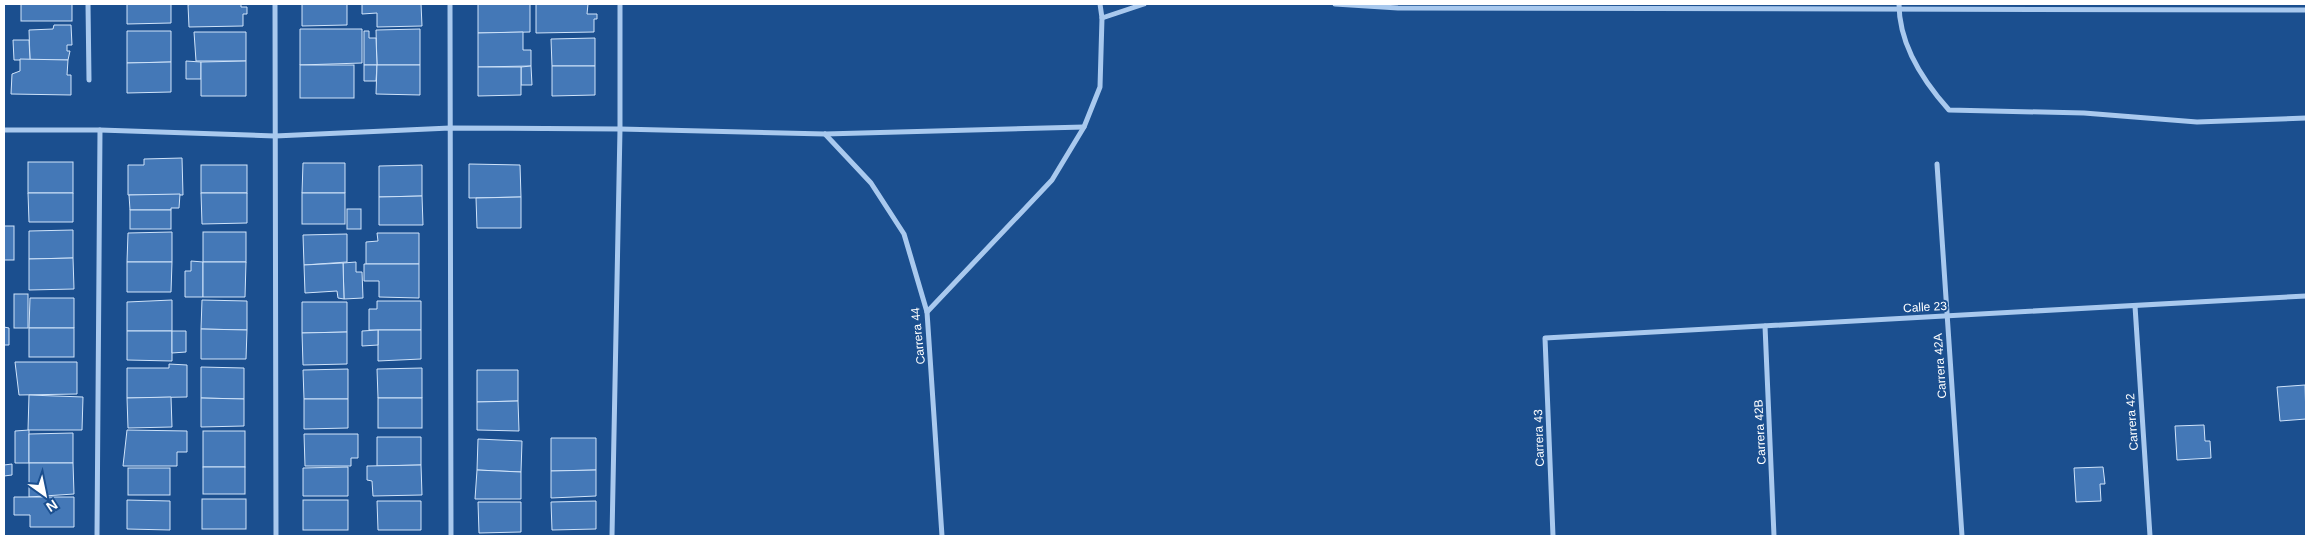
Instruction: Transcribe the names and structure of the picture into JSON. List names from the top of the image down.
{
  "streets": {
    "street": [
      "Calle 23",
      "Carrera 44",
      "Carrera 42A",
      "Carrera 42",
      "Carrera 42B",
      "Carrera 43"
    ]
  },
  "crossings": [
    ["Calle 23", "Carrera 42A"],
    ["Calle 23", "Carrera 42"],
    ["Calle 23", "Carrera 42B"],
    ["Calle 23", "Carrera 43"]
  ],
  "north": "bottom right"
}
